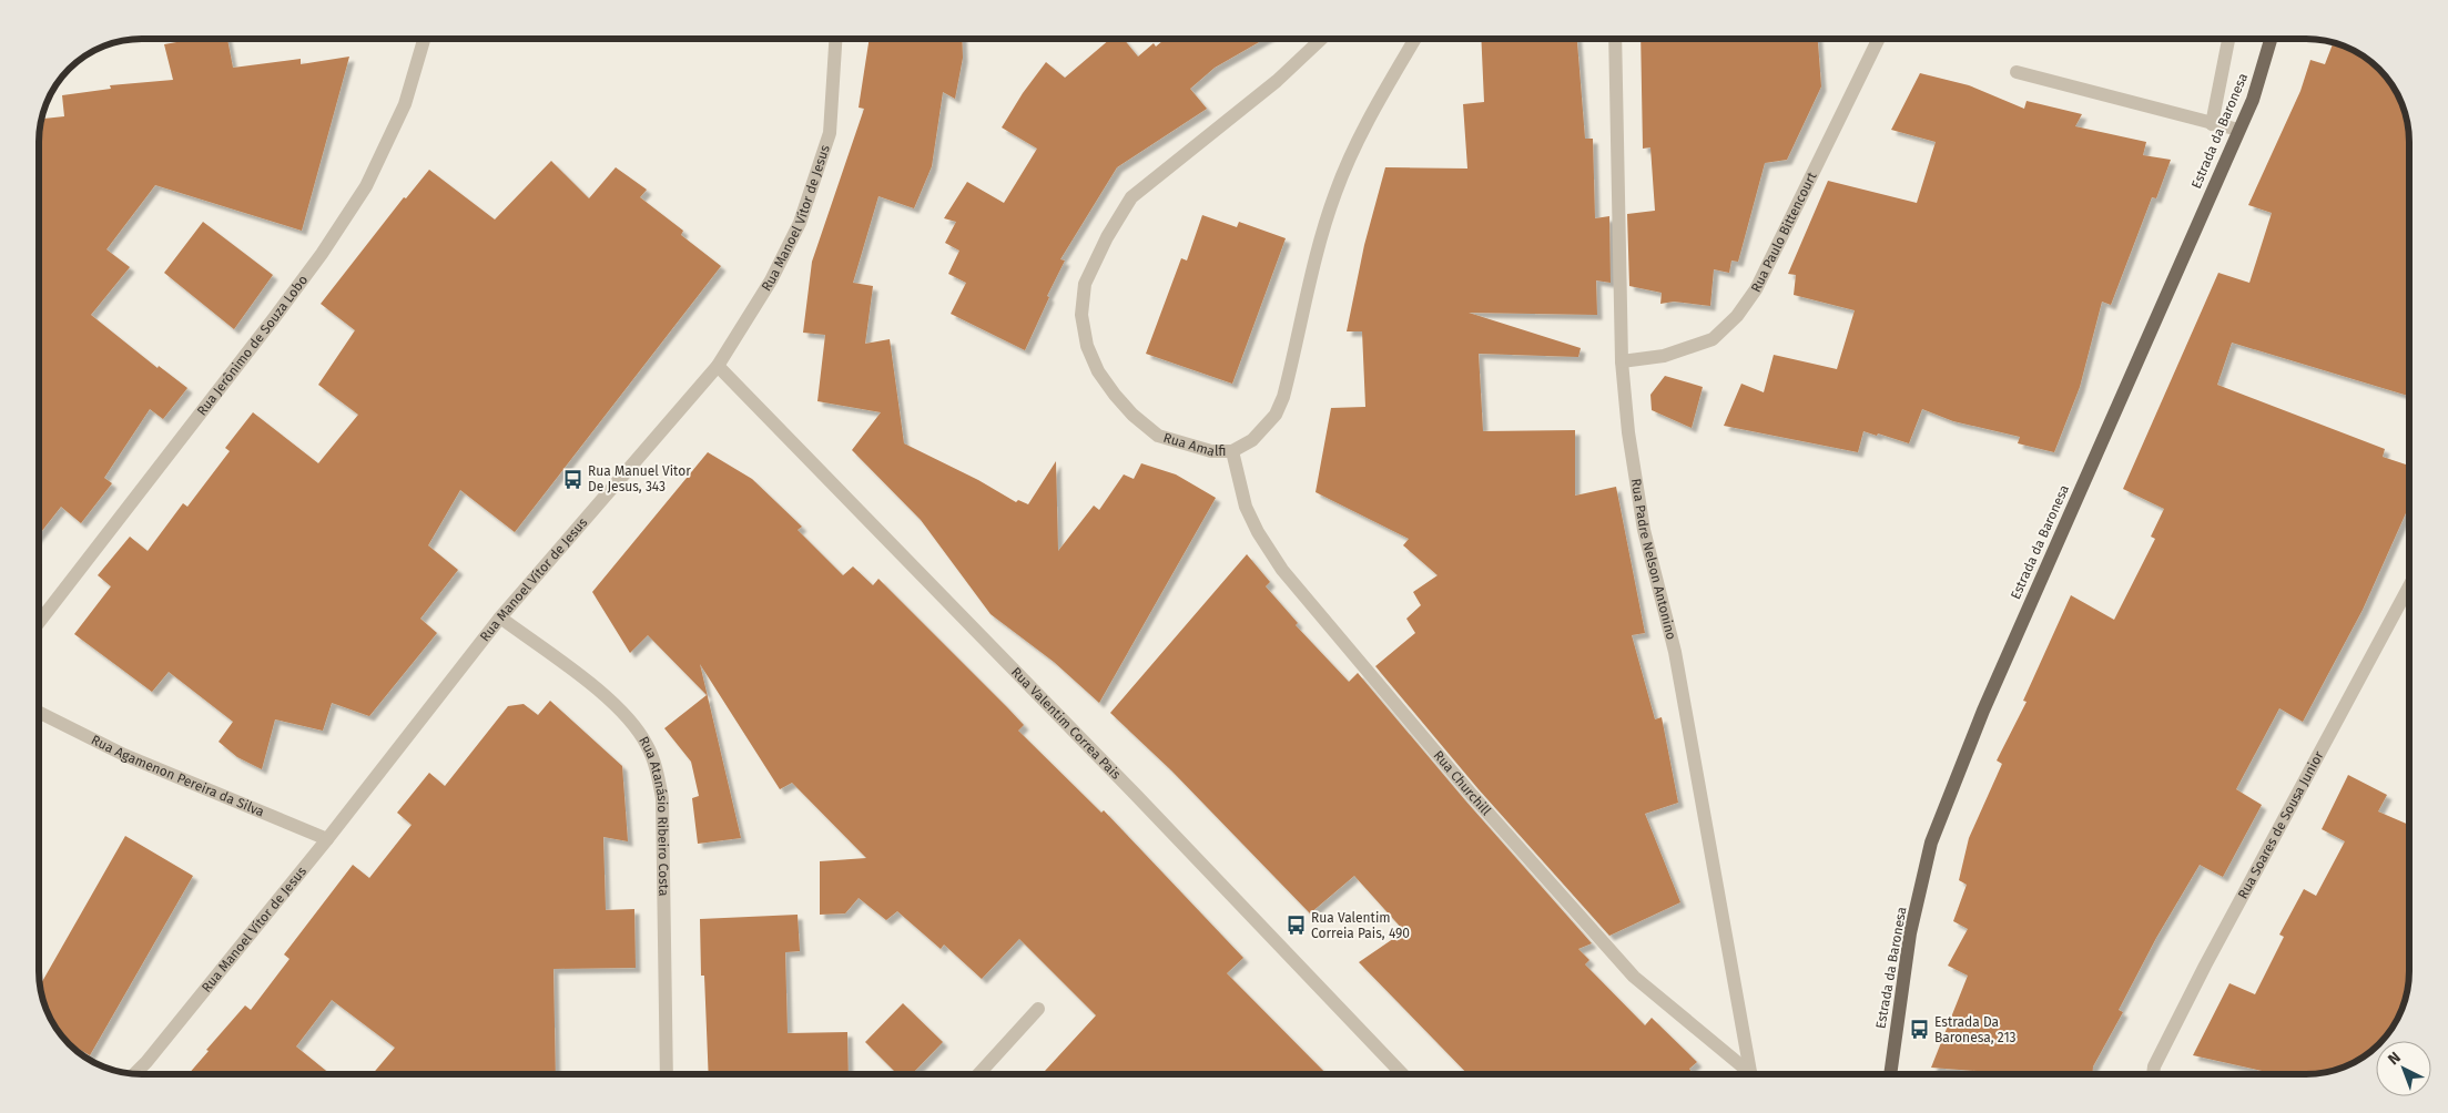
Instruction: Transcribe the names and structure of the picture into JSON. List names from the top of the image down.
{
  "streets": {
    "main road": ["Estrada da Baronesa"],
    "street": [
      "Rua Manoel Vítor de Jesus",
      "Rua Paulo Bittencourt",
      "Rua Jerônimo de Souza Lobo",
      "Rua Amalfi",
      "Rua Padre Nelson Antonino",
      "Rua Valentim Correa Pais",
      "Rua Agamenon Pereira da Silva",
      "Rua Churchill",
      "Rua Atanásio Ribeiro Costa",
      "Rua Soares de Sousa Junior"
    ]
  },
  "crossings": [
    ["Rua Manoel Vítor de Jesus", "Rua Valentim Correa Pais"],
    ["Rua Manoel Vítor de Jesus", "Rua Agamenon Pereira da Silva"],
    ["Rua Manoel Vítor de Jesus", "Rua Atanásio Ribeiro Costa"],
    ["Rua Paulo Bittencourt", "Rua Padre Nelson Antonino"],
    ["Rua Amalfi", "Rua Churchill"]
  ],
  "places": {
    "bus stop": ["Rua Manuel Vitor De Jesus, 343", "Rua Valentim Correia Pais, 490", "Estrada Da Baronesa, 213"]
  },
  "north": "top left"
}
